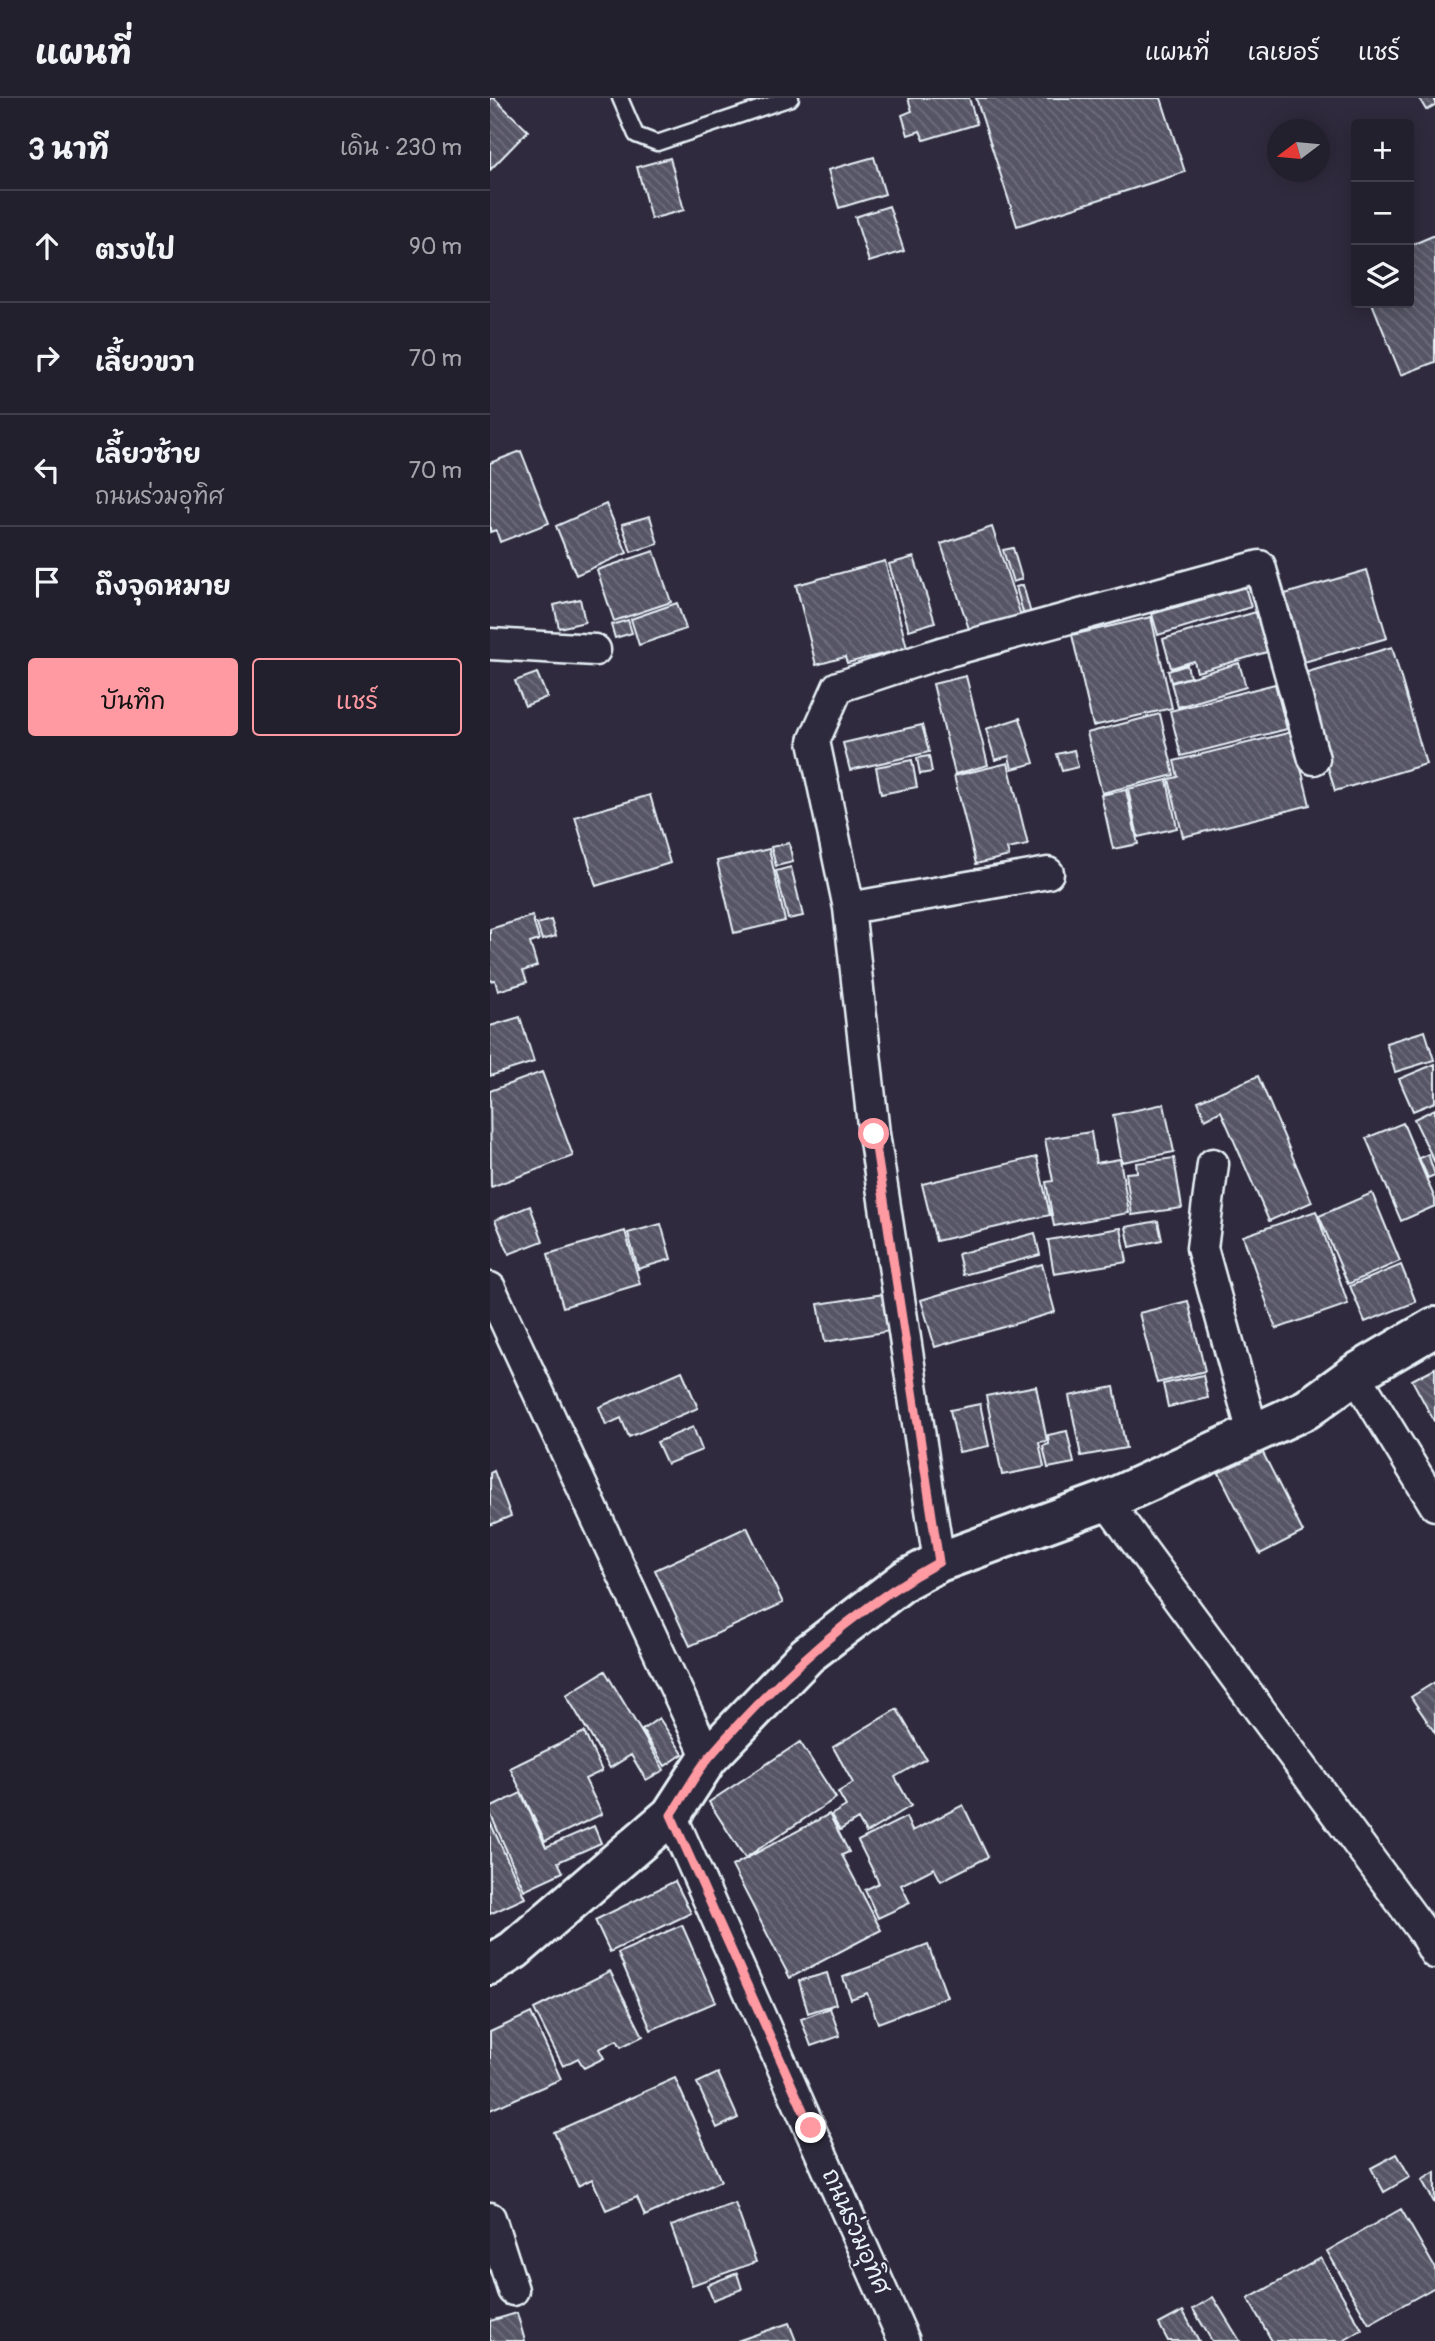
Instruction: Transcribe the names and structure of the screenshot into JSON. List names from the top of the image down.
{
  "streets": {
    "street": ["ถนนร่วมอุทิศ"]
  },
  "north": "left",
  "page": {
    "header": "แผนที่",
    "nav": ["แผนที่", "เลเยอร์", "แชร์"],
    "heading": ["3 นาที", "เดิน · 230 m"],
    "map_buttons": ["+", "−"],
    "list": [
      ["ตรงไป", "90 m"],
      ["เลี้ยวขวา", "70 m"],
      ["เลี้ยวซ้าย", "ถนนร่วมอุทิศ", "70 m"],
      "ถึงจุดหมาย"
    ],
    "buttons": ["บันทึก", "แชร์"]
  }
}
